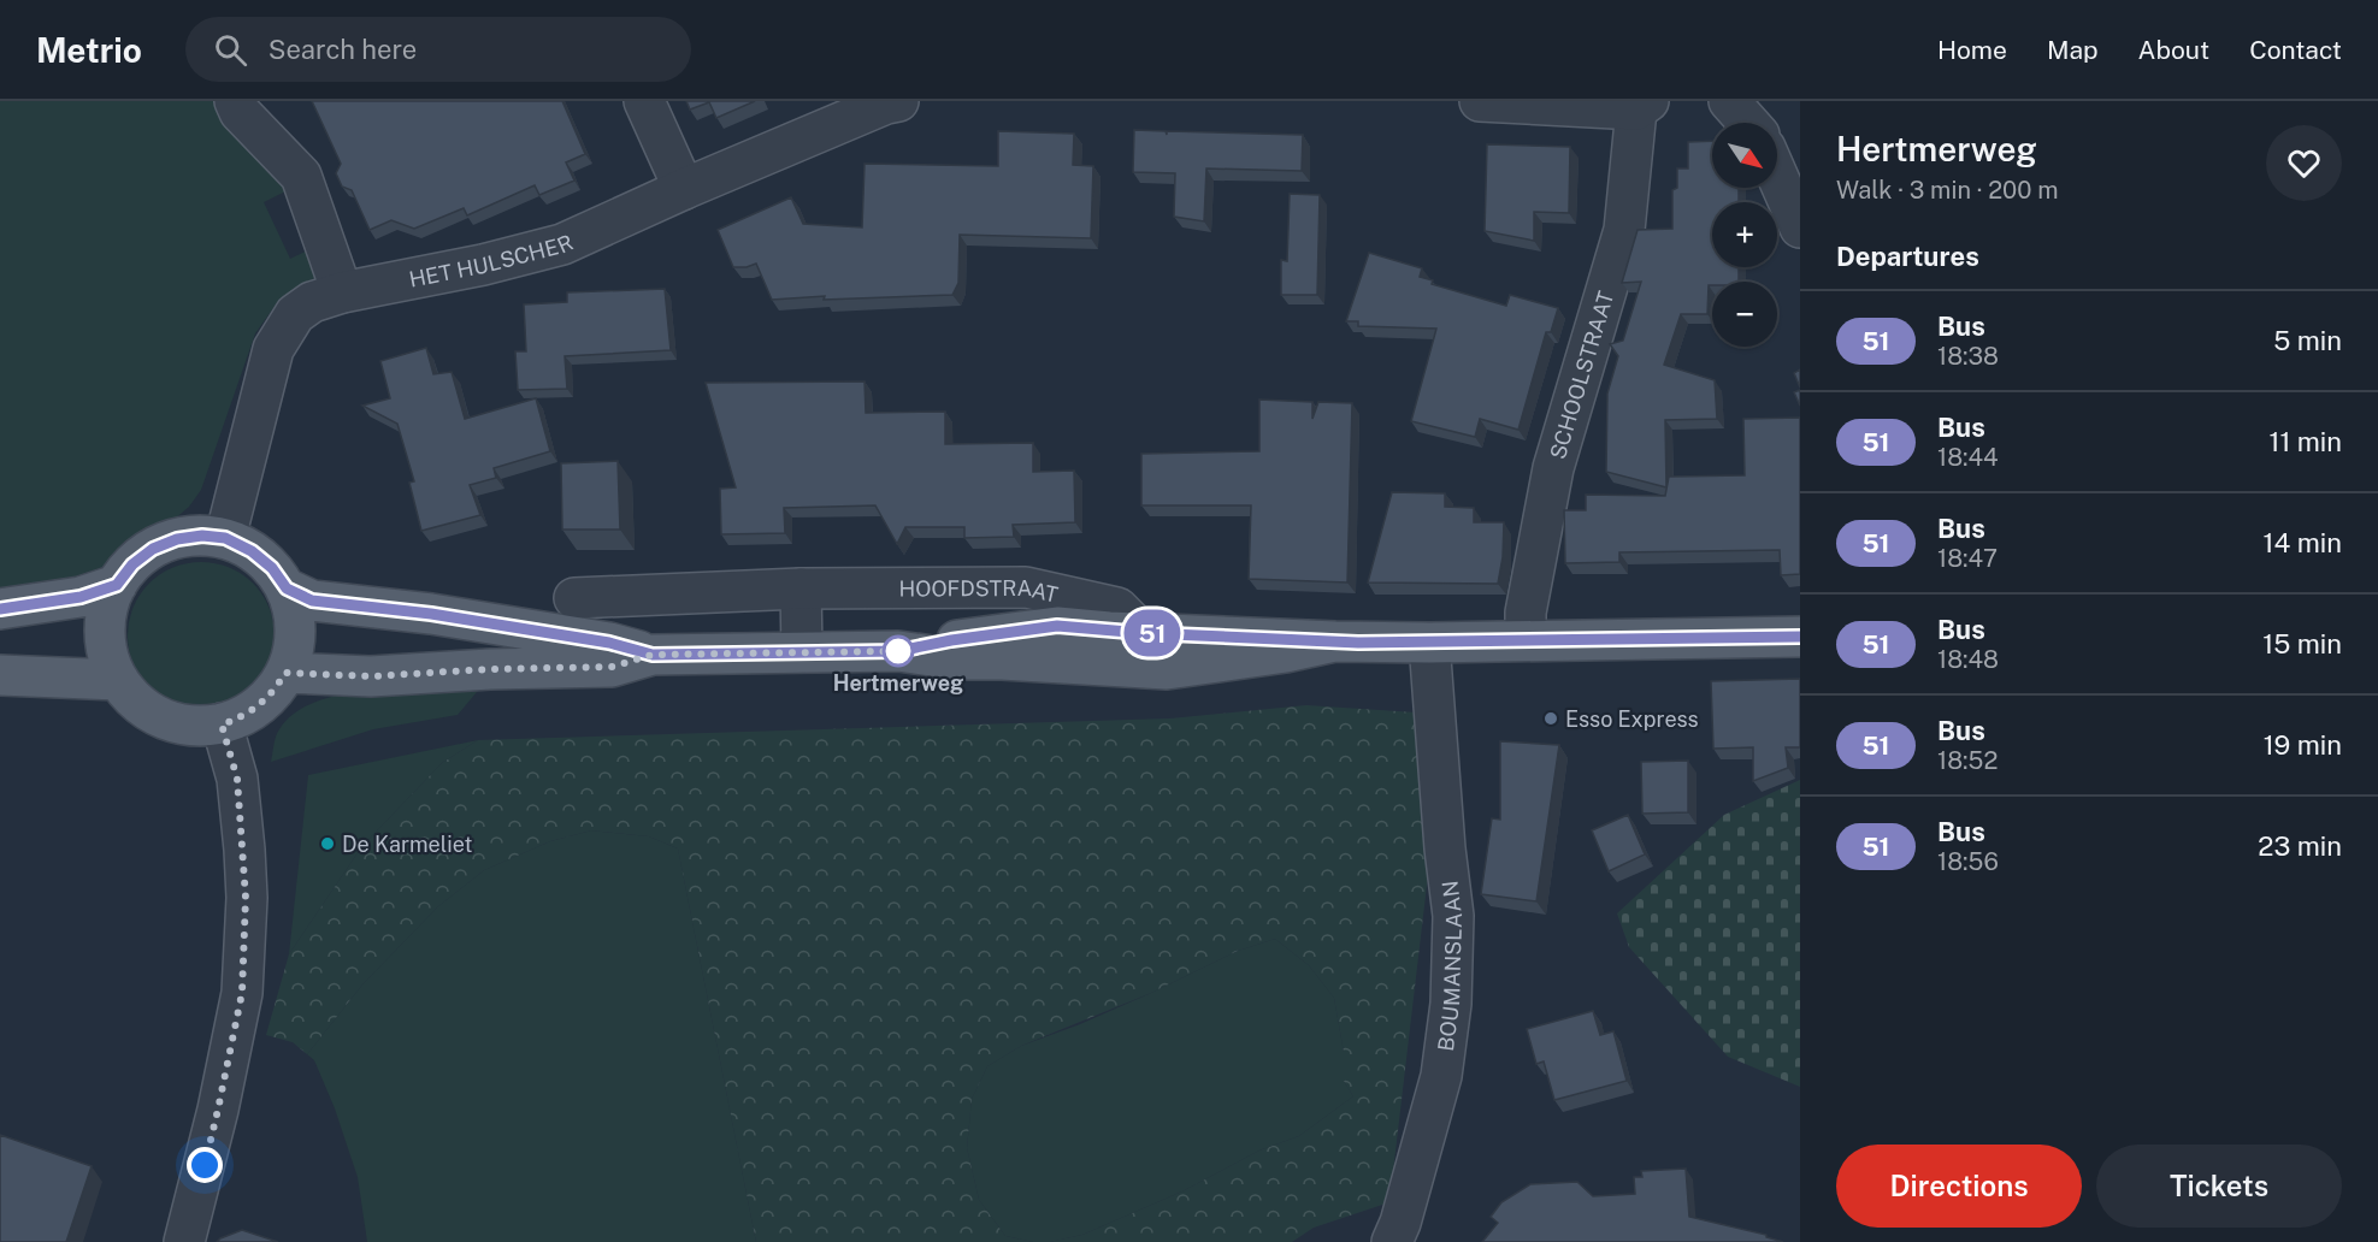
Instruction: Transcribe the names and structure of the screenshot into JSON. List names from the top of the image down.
{
  "streets": {
    "main road": ["HOOFDSTRAAT"],
    "street": ["HET HULSCHER", "SCHOOLSTRAAT", "BOUMANSLAAN"]
  },
  "crossings": [
    ["HET HULSCHER", "HOOFDSTRAAT"],
    ["SCHOOLSTRAAT", "HOOFDSTRAAT"],
    ["HOOFDSTRAAT", "BOUMANSLAAN"]
  ],
  "places": ["Hertmerweg", "Esso Express", "De Karmeliet"],
  "lines": ["bus line 51"],
  "north": "bottom right",
  "page": {
    "header": "Metrio",
    "search": "Search here",
    "nav": [
      "Home",
      "Map",
      "About",
      "Contact"
    ],
    "on_map": "51",
    "heading": [
      ["Hertmerweg", "Walk · 3 min · 200 m"],
      "Departures"
    ],
    "map_buttons": ["+", "−"],
    "list": [
      {
        "mark": "51",
        "name": "Bus",
        "note": "18:38",
        "value": "5 min"
      },
      {
        "mark": "51",
        "name": "Bus",
        "note": "18:44",
        "value": "11 min"
      },
      {
        "mark": "51",
        "name": "Bus",
        "note": "18:47",
        "value": "14 min"
      },
      {
        "mark": "51",
        "name": "Bus",
        "note": "18:48",
        "value": "15 min"
      },
      {
        "mark": "51",
        "name": "Bus",
        "note": "18:52",
        "value": "19 min"
      },
      {
        "mark": "51",
        "name": "Bus",
        "note": "18:56",
        "value": "23 min"
      }
    ],
    "buttons": ["Directions", "Tickets"]
  }
}
